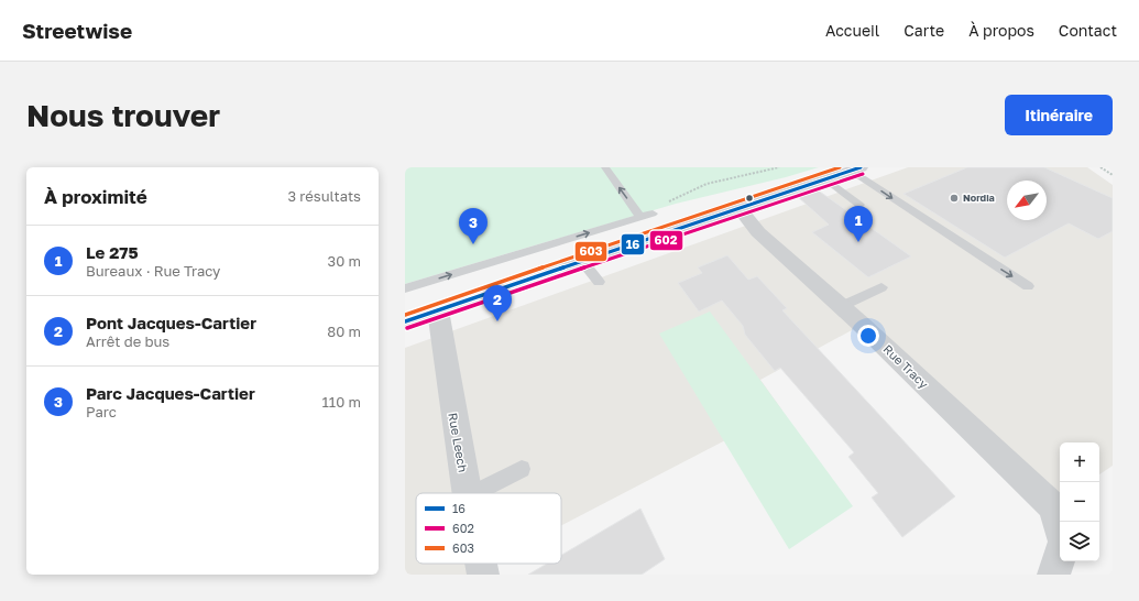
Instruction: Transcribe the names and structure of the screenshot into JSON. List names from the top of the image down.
{
  "streets": {
    "street": ["Rue Tracy", "Rue Leech"]
  },
  "places": ["Nordia"],
  "lines": ["transit line 16", "transit line 603", "transit line 602"],
  "legend": ["16", "602", "603"],
  "north": "bottom left",
  "page": {
    "header": "Streetwise",
    "nav": [
      "Accueil",
      "Carte",
      "À propos",
      "Contact"
    ],
    "buttons": "Itinéraire",
    "title": "Nous trouver",
    "heading": ["À proximité", "3 résultats"],
    "pins": ["1", "3", "2"],
    "list": [
      {
        "mark": "1",
        "name": "Le 275",
        "note": "Bureaux · Rue Tracy",
        "value": "30 m"
      },
      {
        "mark": "2",
        "name": "Pont Jacques-Cartier",
        "note": "Arrêt de bus",
        "value": "80 m"
      },
      {
        "mark": "3",
        "name": "Parc Jacques-Cartier",
        "note": "Parc",
        "value": "110 m"
      }
    ],
    "map_buttons": ["+", "−"]
  }
}
